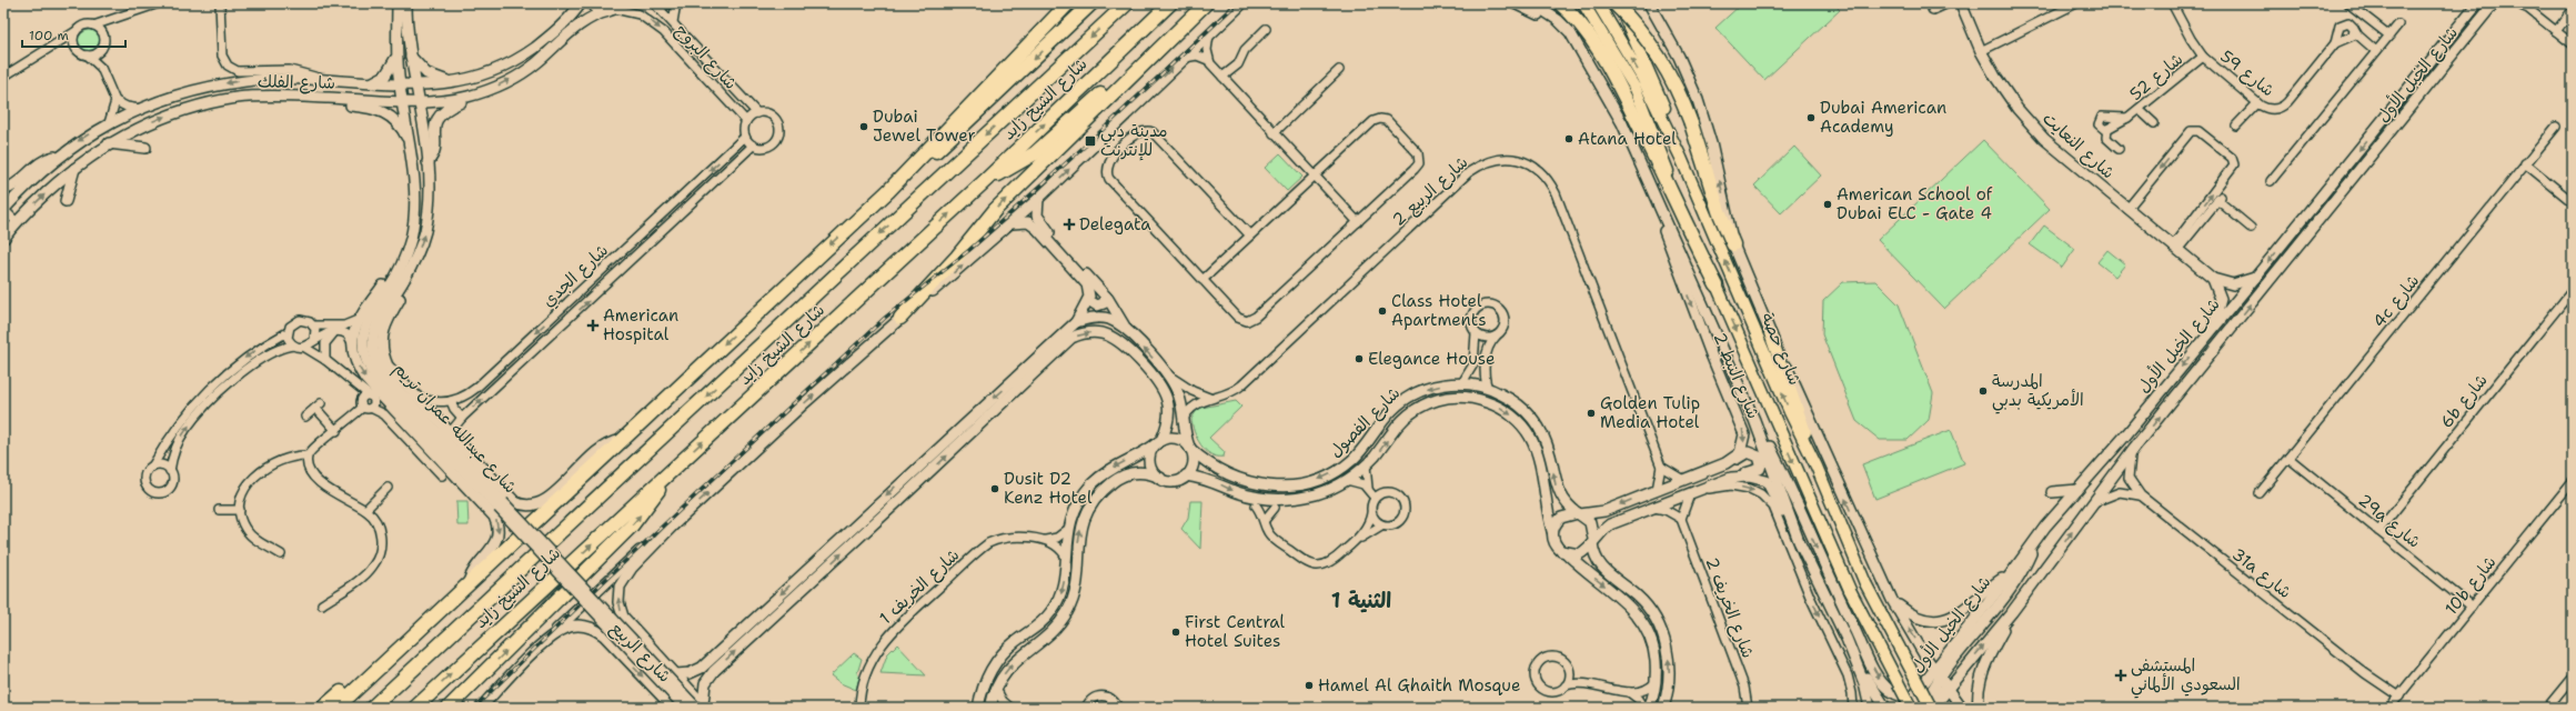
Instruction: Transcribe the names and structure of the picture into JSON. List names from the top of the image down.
{
  "streets": {
    "highway": ["شارع الشيخ زايد"],
    "main road": [
      "شارع الخيل الأول",
      "شارع الفلك",
      "شارع النعايت",
      "شارع حصة",
      "شارع النبط 2",
      "شارع الفصول",
      "شارع عبدالله عمران تريم",
      "شارع الربيع"
    ],
    "street": [
      "شارع البروج",
      "شارع 59",
      "شارع 52",
      "شارع الربيع 2",
      "شارع الجدي",
      "4c شارع",
      "6b شارع",
      "29a شارع",
      "31a شارع",
      "10b شارع",
      "شارع الخريف 1",
      "شارع الخريف 2"
    ]
  },
  "crossings": [
    ["شارع البروج", "شارع الفلك"],
    ["شارع البروج", "شارع الجدي"],
    ["شارع 59", "شارع 52"],
    ["شارع الخيل الأول", "شارع النعايت"],
    ["شارع الخيل الأول", "شارع حصة"],
    ["شارع الخيل الأول", "31a شارع"],
    ["شارع الفلك", "شارع عبدالله عمران تريم"],
    ["4c شارع", "29a شارع"],
    ["شارع النبط 2", "شارع الفصول"],
    ["6b شارع", "29a شارع"],
    ["29a شارع", "10b شارع"],
    ["31a شارع", "10b شارع"]
  ],
  "one_way": ["شارع الربيع"],
  "districts": ["الثنية 1"],
  "places": {
    "other": [
      "Dubai American Academy",
      "Dubai Jewel Tower",
      "Atana Hotel",
      "American School of Dubai ELC - Gate 4",
      "Class Hotel Apartments",
      "Elegance House",
      "المدرسة الأمريكية بدبي",
      "Golden Tulip Media Hotel",
      "Dusit D2 Kenz Hotel",
      "First Central Hotel Suites",
      "Hamel Al Ghaith Mosque"
    ],
    "transit": ["مدينة دبي للإنترنت"],
    "health": ["Delegata", "American Hospital", "المستشفى السعودي الألماني"]
  },
  "scale_bar": "100 m"
}
